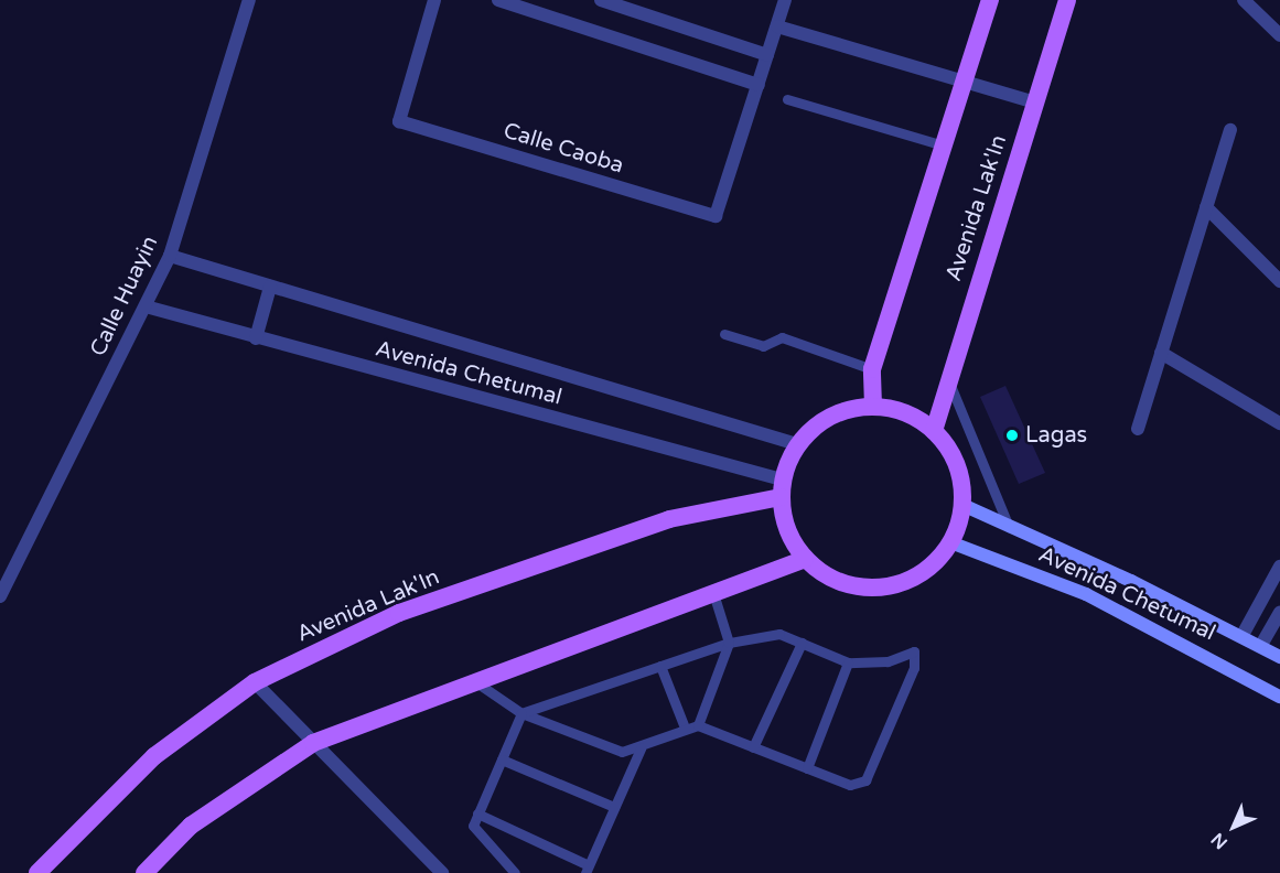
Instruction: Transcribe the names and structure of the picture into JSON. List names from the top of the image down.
{
  "streets": {
    "main road": ["Avenida Lak'In", "Avenida Chetumal"],
    "street": ["Calle Caoba", "Calle Huayin"]
  },
  "crossings": [
    ["Avenida Lak'In", "Avenida Chetumal"],
    ["Calle Huayin", "Avenida Chetumal"]
  ],
  "places": ["Lagas"],
  "north": "bottom left"
}
